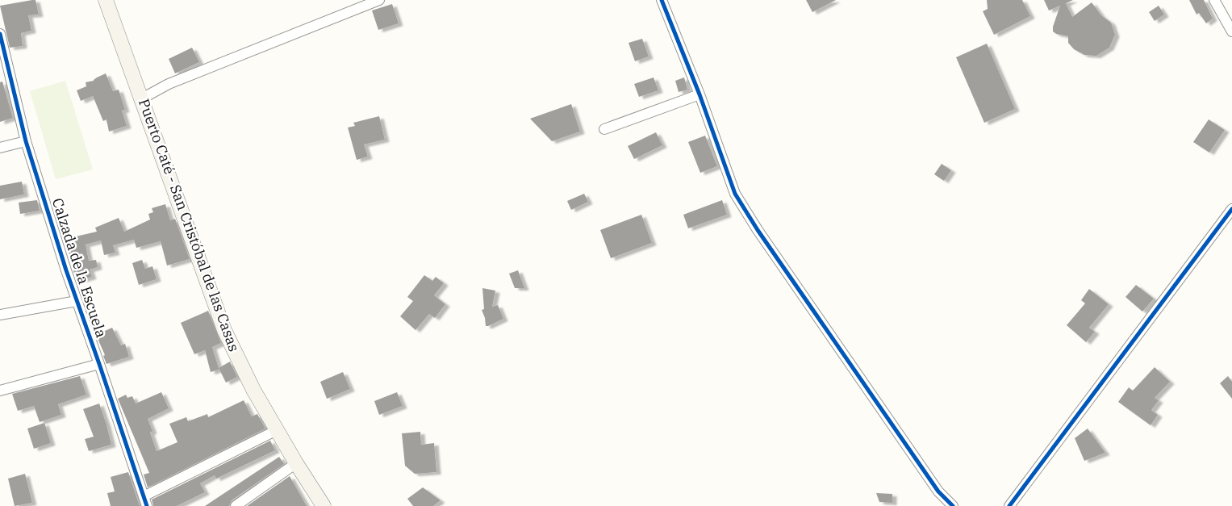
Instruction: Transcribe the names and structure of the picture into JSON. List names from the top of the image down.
{
  "streets": {
    "main road": ["Puerto Caté - San Cristóbal de las Casas"],
    "street": ["Calzada de la Escuela"]
  }
}
